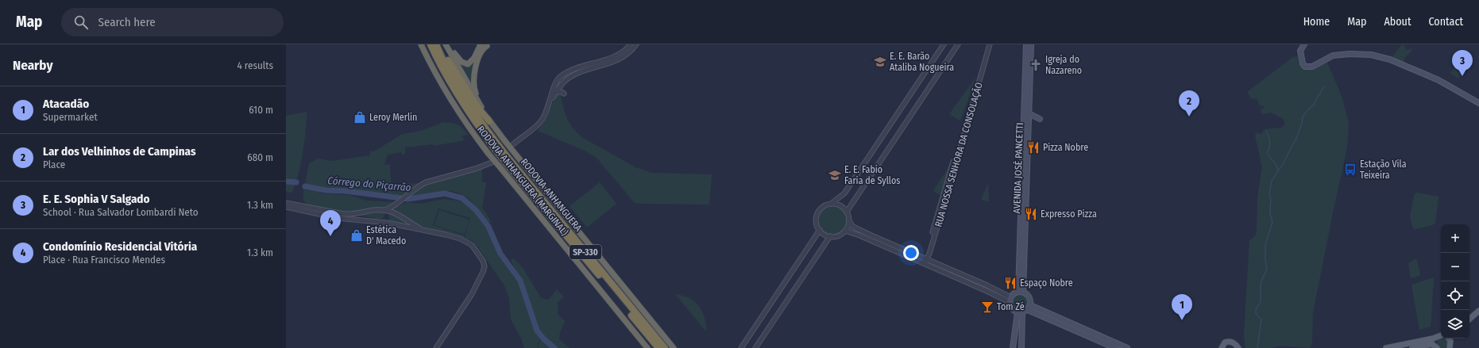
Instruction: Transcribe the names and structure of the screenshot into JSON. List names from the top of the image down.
{
  "streets": {
    "highway": ["RODOVIA ANHANGUERA (MARGINAL)", "RODOVIA ANHANGUERA", "SP-330"],
    "main road": ["AVENIDA JOSÉ PANCETTI"],
    "street": ["RUA NOSSA SENHORA DA CONSOLAÇÃO"]
  },
  "water": ["Córrego do Piçarrão"],
  "places": {
    "school or university": ["E. E. Barão Ataliba Nogueira", "E. E. Fabio Faria de Syllos"],
    "church": ["Igreja do Nazareno"],
    "shop": ["Leroy Merlin", "Estética D' Macedo"],
    "restaurant": ["Pizza Nobre", "Expresso Pizza", "Espaço Nobre"],
    "bus stop": ["Estação Vila Teixeira"],
    "bar": ["Tom Zé"]
  },
  "page": {
    "header": "Map",
    "search": "Search here",
    "nav": [
      "Home",
      "Map",
      "About",
      "Contact"
    ],
    "heading": ["Nearby", "4 results"],
    "pins": [
      "3",
      "2",
      "4",
      "1"
    ],
    "list": [
      {
        "mark": "1",
        "name": "Atacadão",
        "note": "Supermarket",
        "value": "610 m"
      },
      {
        "mark": "2",
        "name": "Lar dos Velhinhos de Campinas",
        "note": "Place",
        "value": "680 m"
      },
      {
        "mark": "3",
        "name": "E. E. Sophia V Salgado",
        "note": "School · Rua Salvador Lombardi Neto",
        "value": "1.3 km"
      },
      {
        "mark": "4",
        "name": "Condomínio Residencial Vitória",
        "note": "Place · Rua Francisco Mendes",
        "value": "1.3 km"
      }
    ],
    "map_buttons": ["+", "−"]
  }
}
